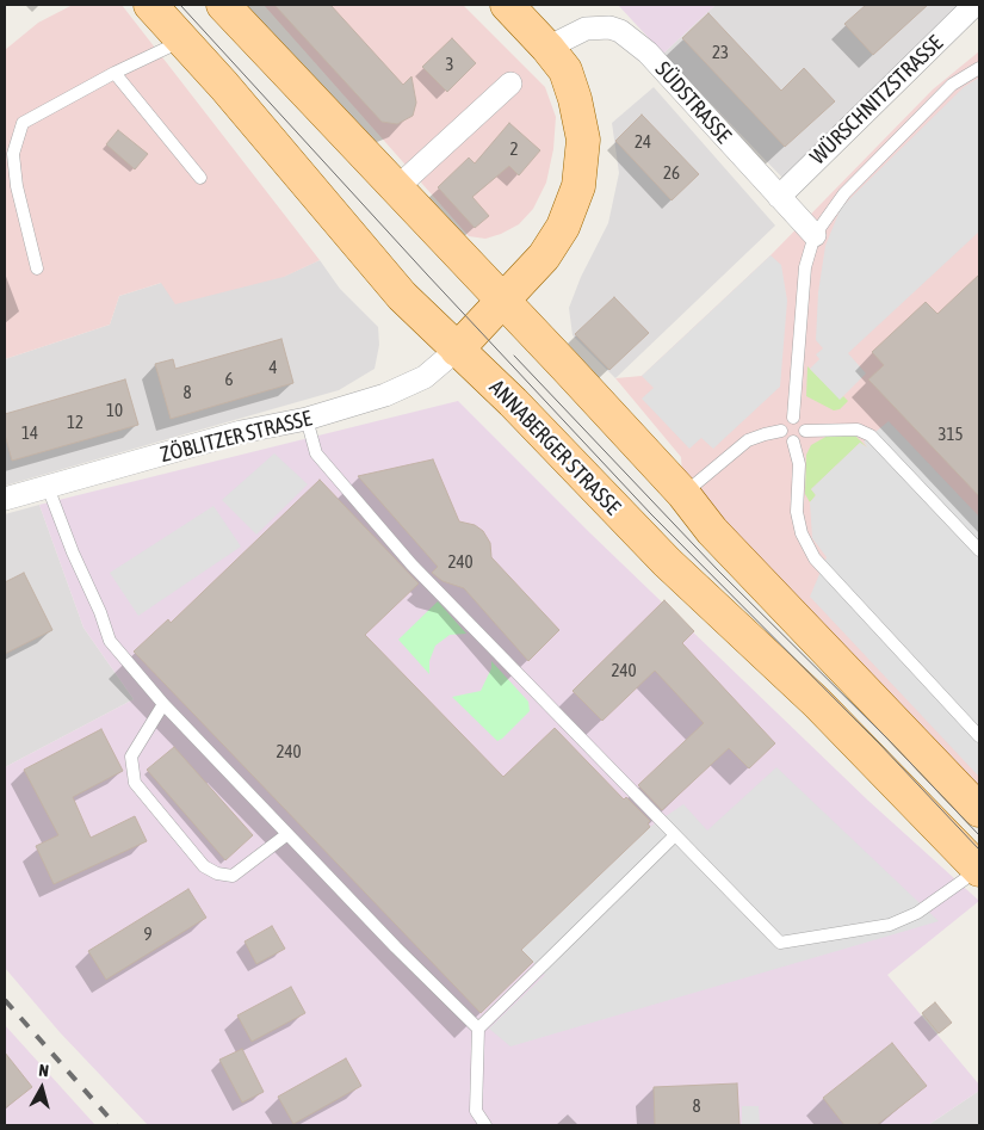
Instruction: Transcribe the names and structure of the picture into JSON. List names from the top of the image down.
{
  "streets": {
    "main road": ["ANNABERGER STRASSE"],
    "street": ["WÜRSCHNITZSTRASSE", "SÜDSTRASSE", "ZÖBLITZER STRASSE"]
  },
  "crossings": [
    ["WÜRSCHNITZSTRASSE", "SÜDSTRASSE"],
    ["ZÖBLITZER STRASSE", "ANNABERGER STRASSE"]
  ],
  "house_numbers": [
    "23",
    "3",
    "24",
    "2",
    "26",
    "4",
    "6",
    "8",
    "10",
    "12",
    "14",
    "315",
    "240",
    "240",
    "240",
    "9",
    "8"
  ],
  "north": "top"
}
